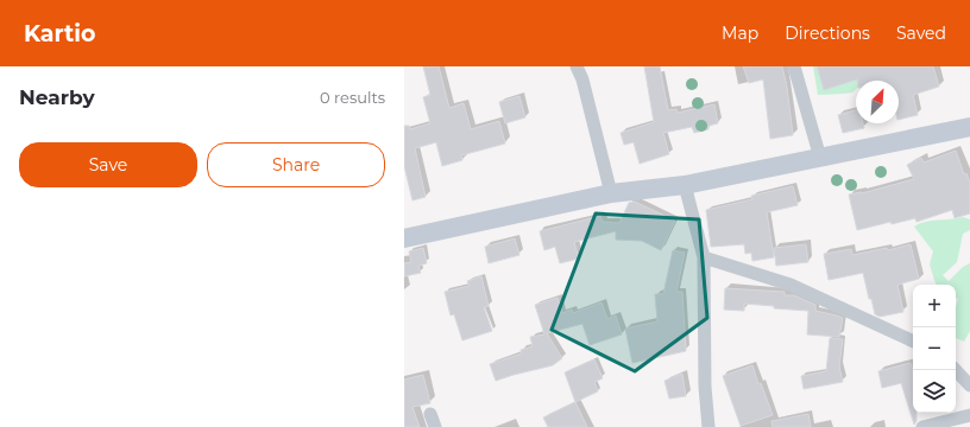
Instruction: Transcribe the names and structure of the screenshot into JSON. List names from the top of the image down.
{
  "north": "top right",
  "page": {
    "header": "Kartio",
    "nav": ["Map", "Directions", "Saved"],
    "heading": ["Nearby", "0 results"],
    "buttons": ["Save", "Share"],
    "map_buttons": ["+", "−"]
  }
}
